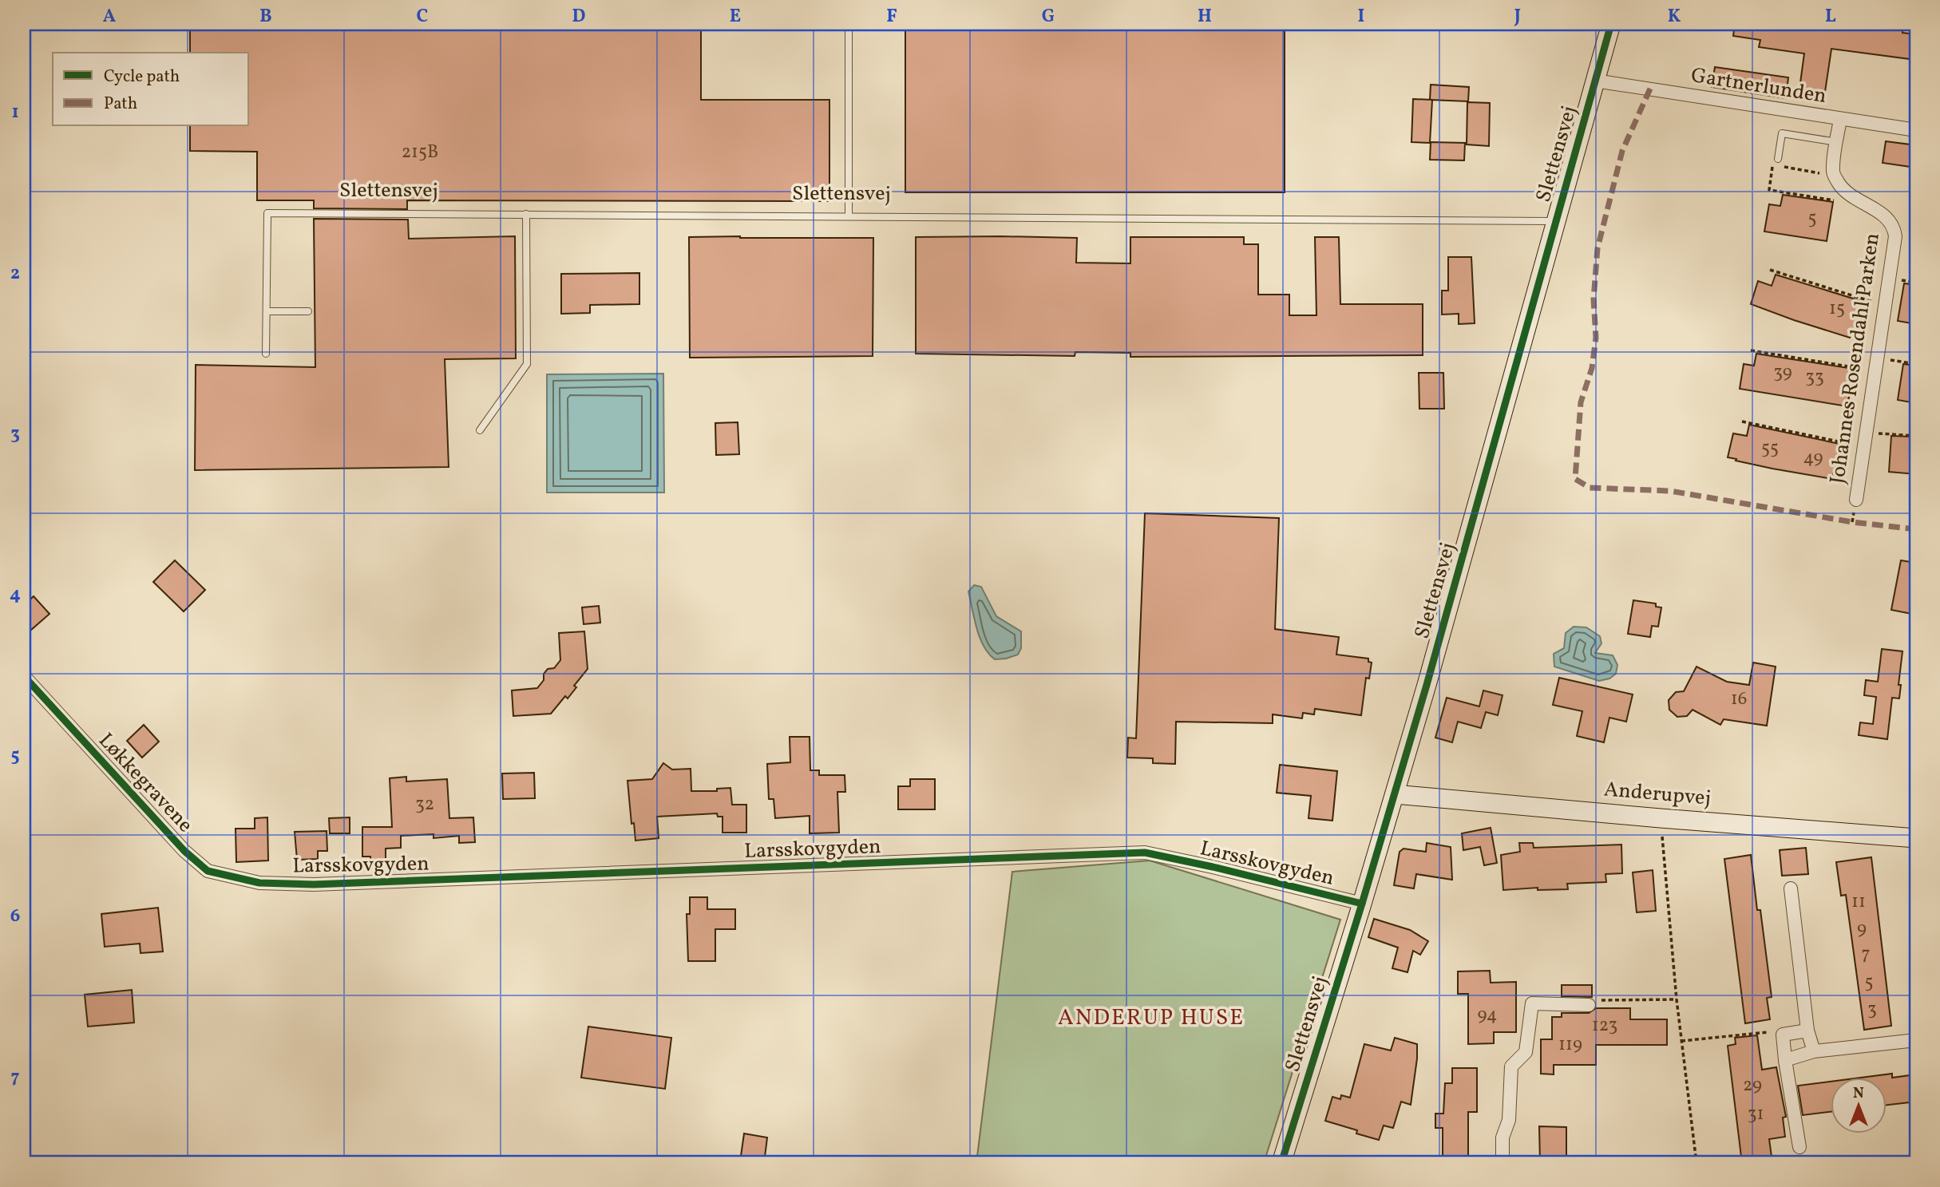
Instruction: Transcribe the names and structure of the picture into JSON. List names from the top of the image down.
{
  "streets": {
    "street": [
      "Gartnerlunden",
      "Slettensvej",
      "Johannes Rosendahl Parken",
      "Løkkegravene",
      "Anderupvej",
      "Larsskovgyden"
    ]
  },
  "crossings": [
    ["Gartnerlunden", "Slettensvej"],
    ["Slettensvej", "Anderupvej"],
    ["Slettensvej", "Larsskovgyden"],
    ["Løkkegravene", "Larsskovgyden"]
  ],
  "districts": ["ANDERUP HUSE"],
  "house_numbers": [
    "215B",
    "5",
    "15",
    "39",
    "33",
    "55",
    "49",
    "16",
    "32",
    "11",
    "9",
    "7",
    "5",
    "3",
    "94",
    "123",
    "119",
    "29",
    "31"
  ],
  "legend": ["Cycle path", "Path"],
  "north": "top",
  "grid": {
    "columns": [
      "A",
      "B",
      "C",
      "D",
      "E",
      "F",
      "G",
      "H",
      "I",
      "J",
      "K",
      "L"
    ],
    "rows": [
      "1",
      "2",
      "3",
      "4",
      "5",
      "6",
      "7"
    ]
  }
}
